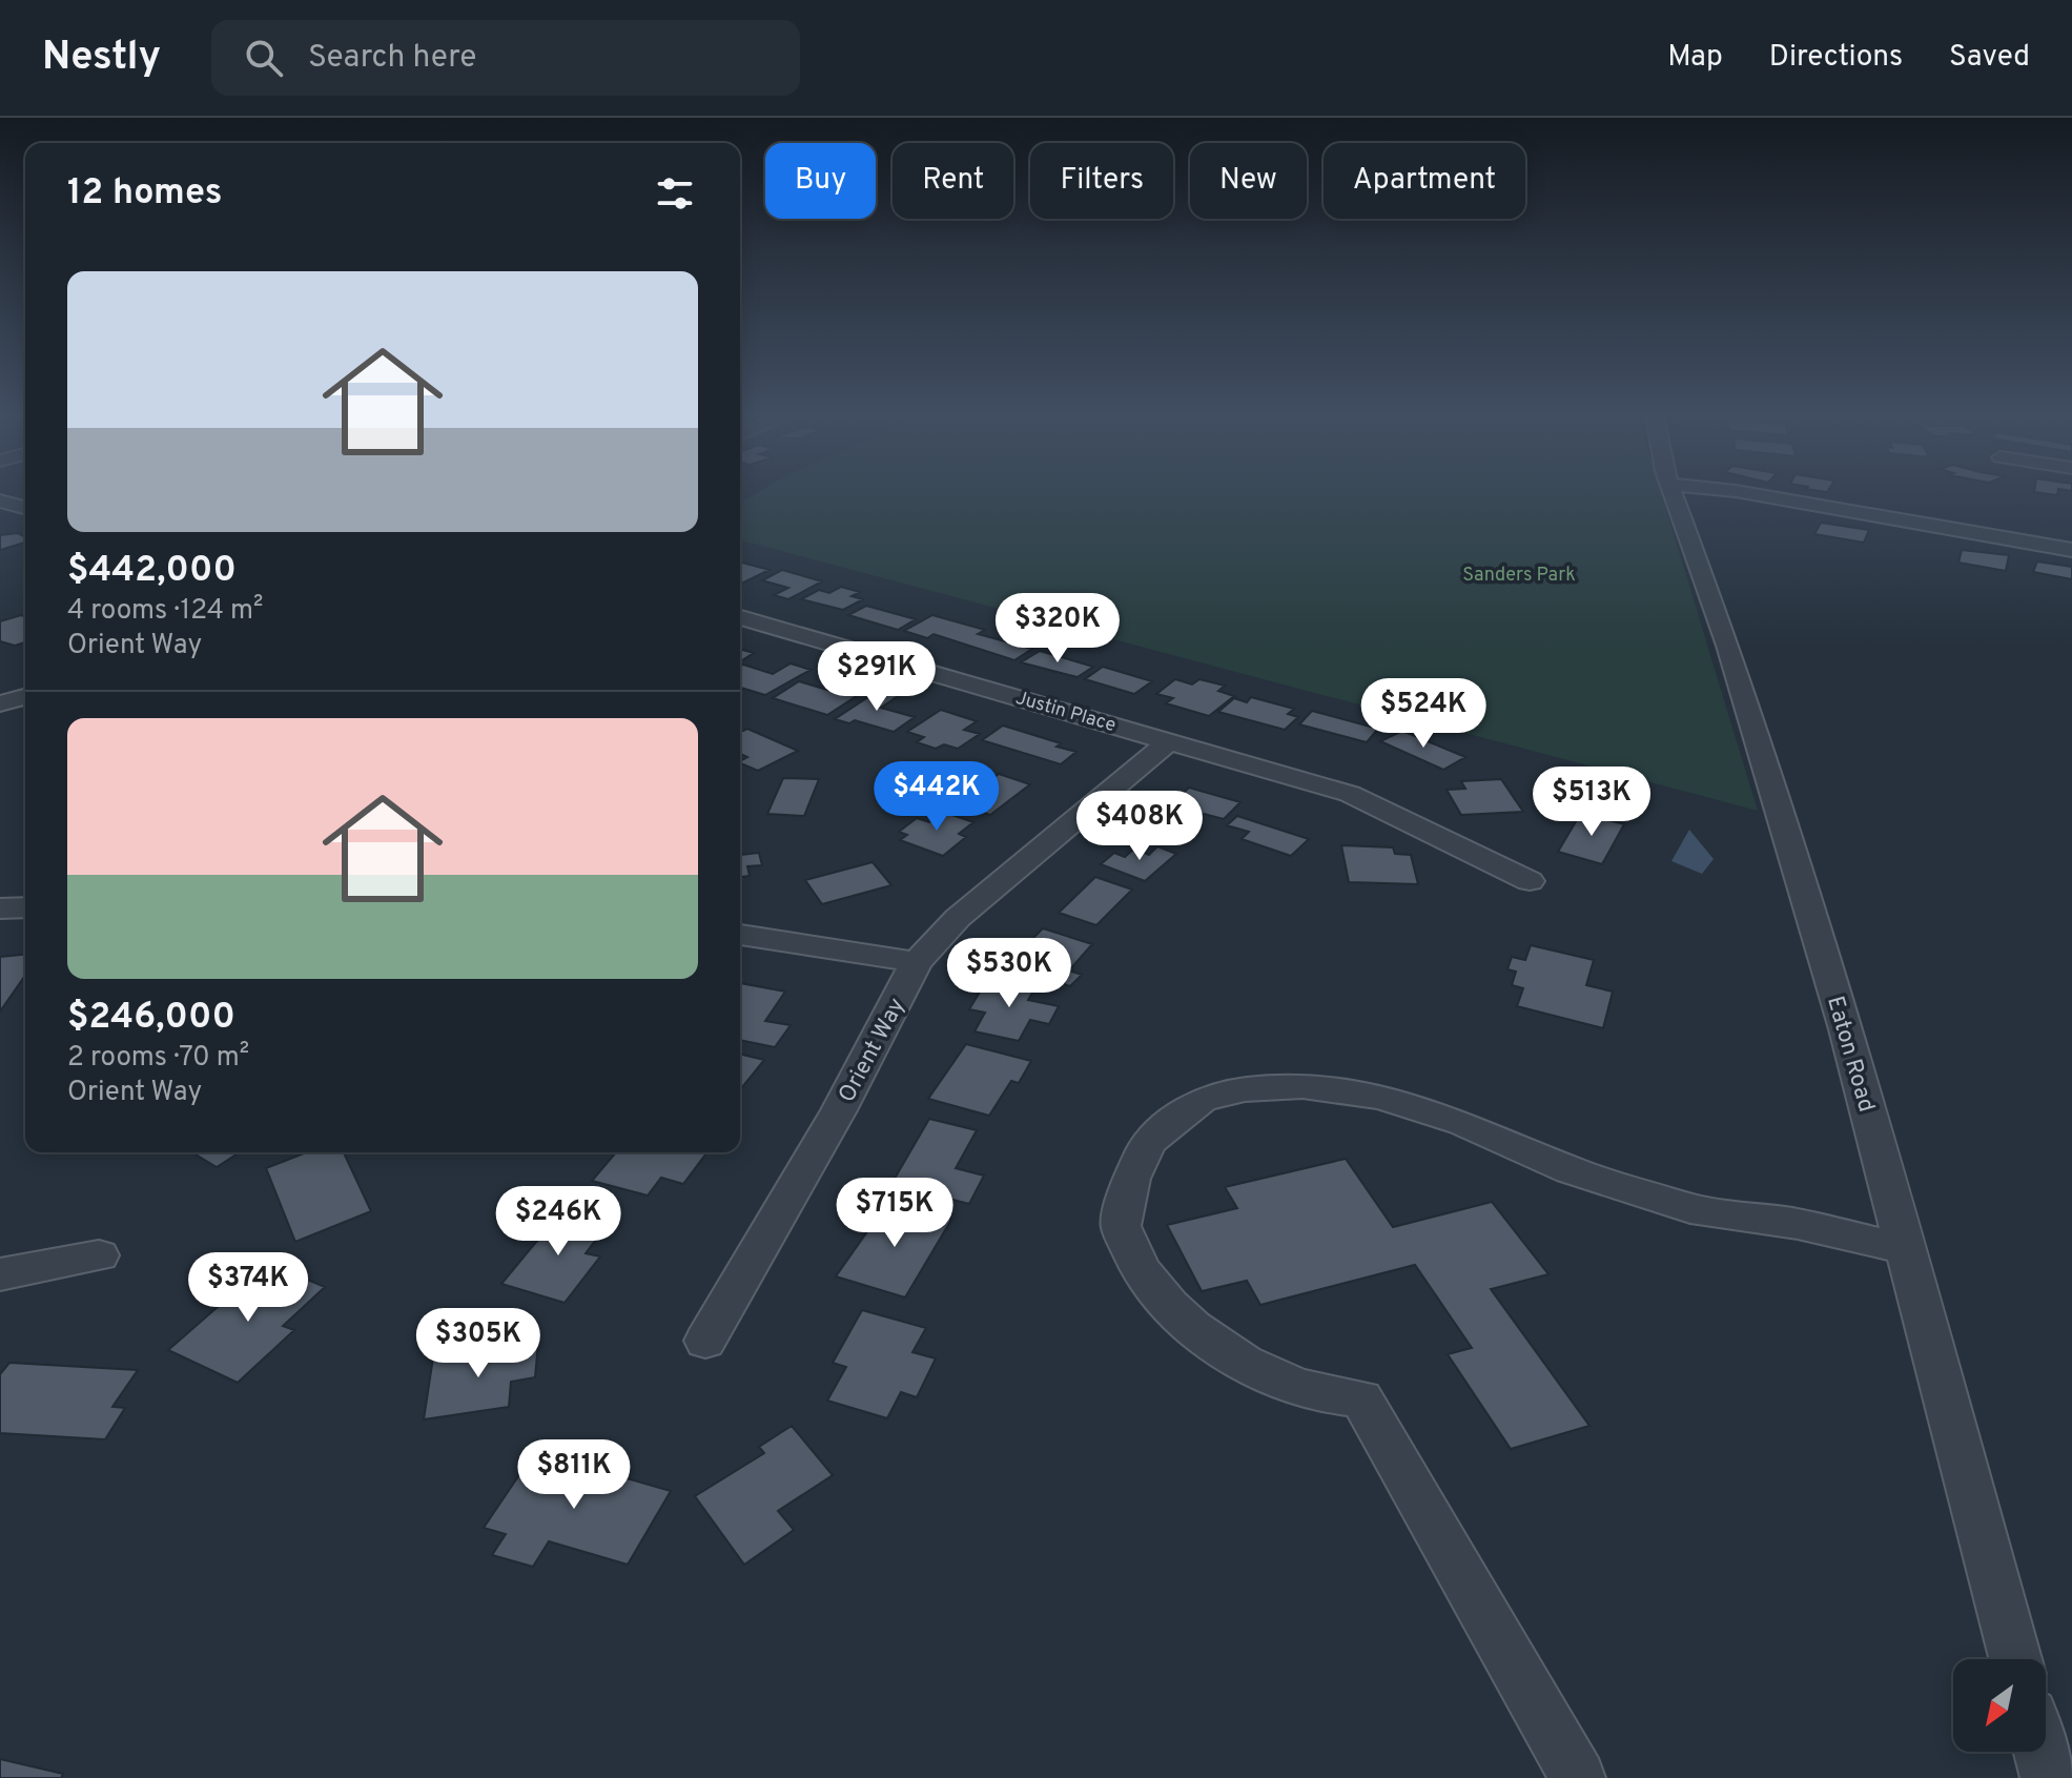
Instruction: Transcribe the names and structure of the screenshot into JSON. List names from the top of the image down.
{
  "streets": {
    "street": ["Justin Place", "Orient Way", "Eaton Road"]
  },
  "crossings": [
    ["Justin Place", "Orient Way"]
  ],
  "parks": ["Sanders Park"],
  "north": "bottom left",
  "page": {
    "header": "Nestly",
    "search": "Search here",
    "nav": ["Map", "Directions", "Saved"],
    "chip": [
      "Buy",
      "Rent",
      "Filters",
      "New",
      "Apartment"
    ],
    "heading": "12 homes",
    "list": [
      {
        "name": "$442,000",
        "note": "4 rooms · 124 m² · Orient Way"
      },
      {
        "name": "$246,000",
        "note": "2 rooms · 70 m² · Orient Way"
      }
    ],
    "price": [
      "$320K",
      "$291K",
      "$524K",
      "$442K",
      "$513K",
      "$408K",
      "$530K",
      "$715K",
      "$246K",
      "$374K",
      "$305K",
      "$811K"
    ]
  }
}
